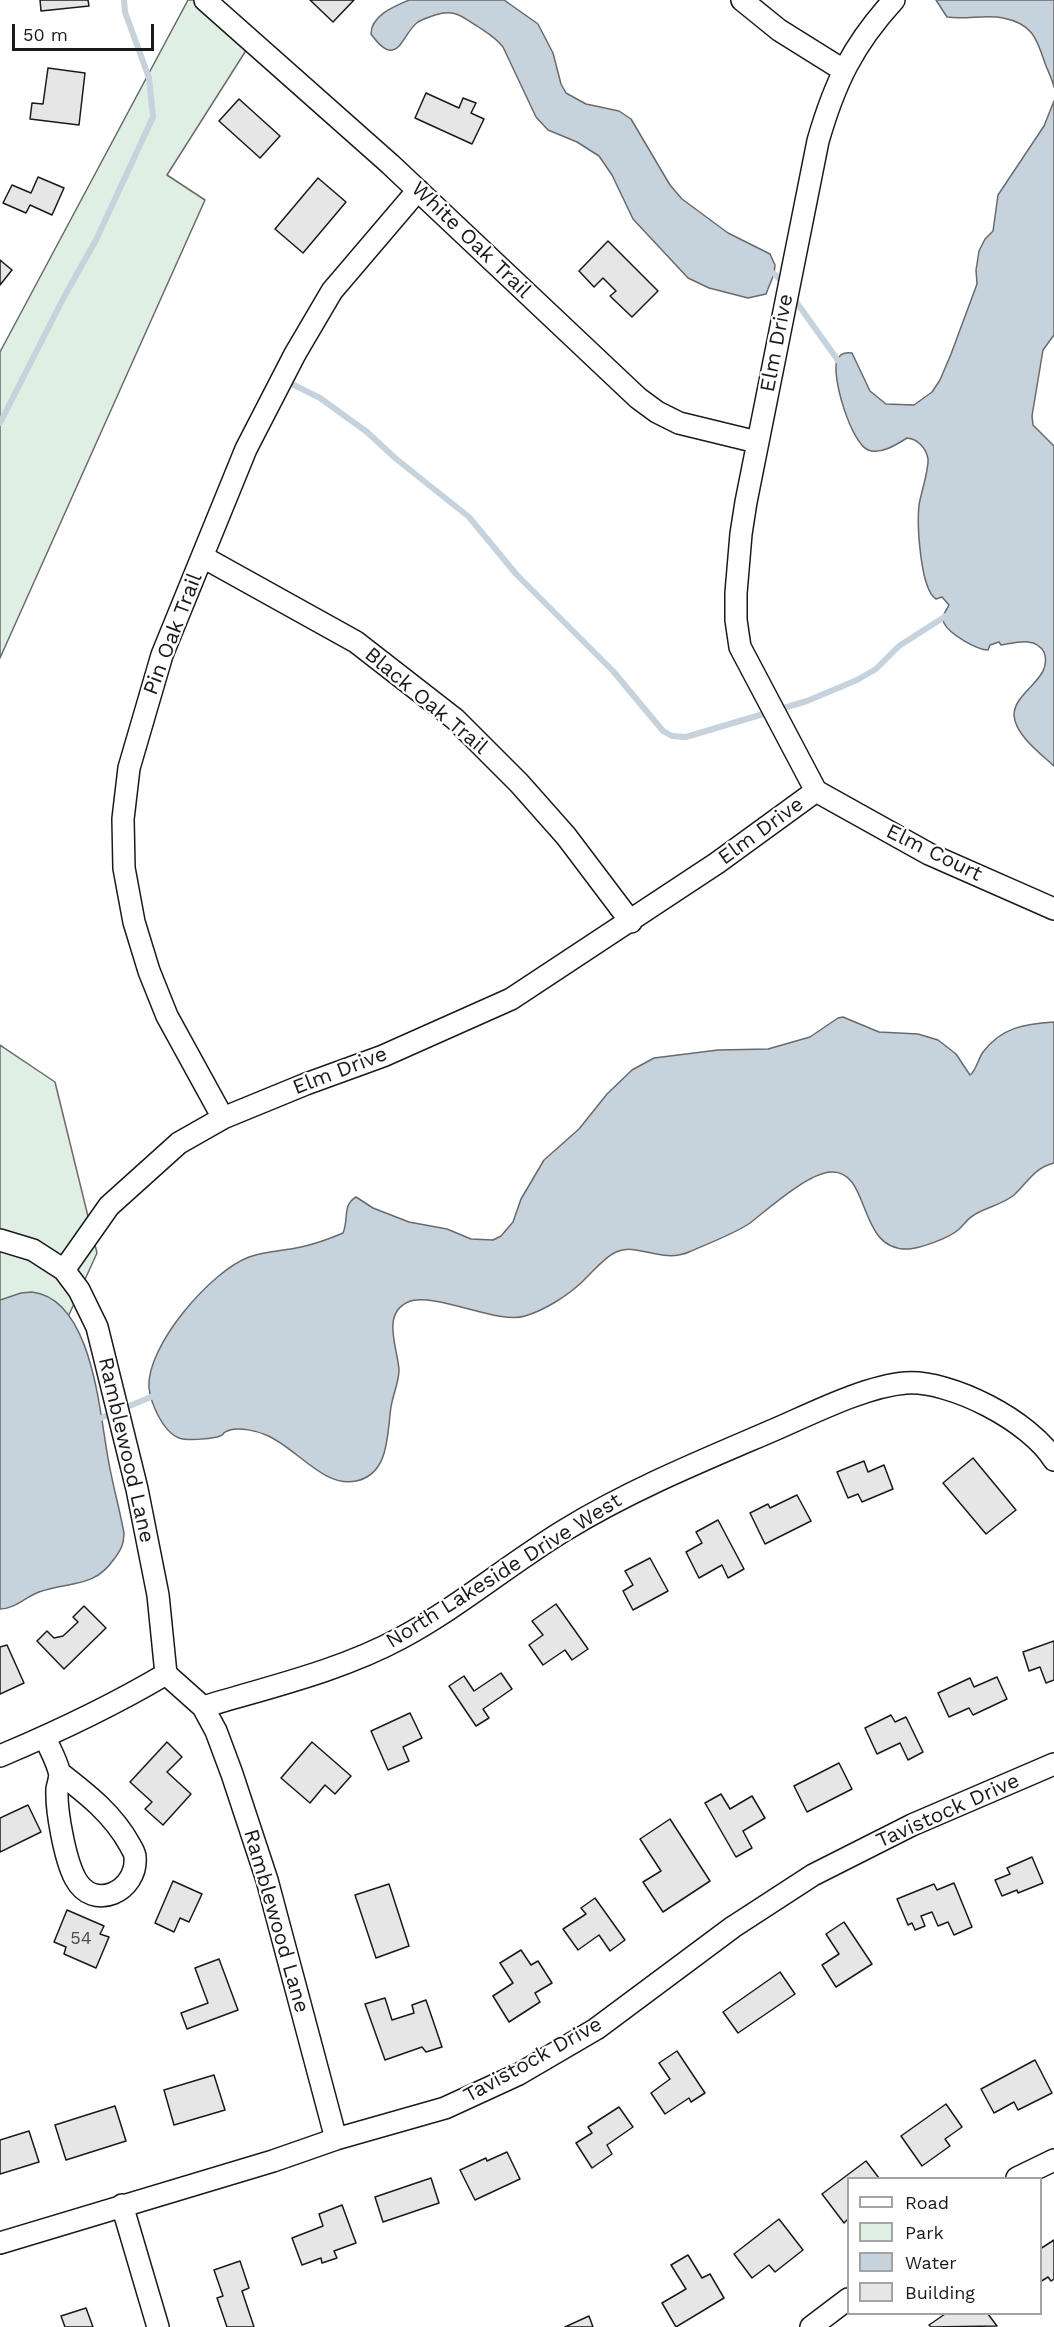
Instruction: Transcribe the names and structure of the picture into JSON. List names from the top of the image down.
{
  "streets": {
    "street": [
      "White Oak Trail",
      "Elm Drive",
      "Pin Oak Trail",
      "Black Oak Trail",
      "Elm Court",
      "Ramblewood Lane",
      "North Lakeside Drive West",
      "Tavistock Drive"
    ]
  },
  "crossings": [
    ["White Oak Trail", "Elm Drive"],
    ["White Oak Trail", "Pin Oak Trail"],
    ["Elm Drive", "Pin Oak Trail"],
    ["Elm Drive", "Black Oak Trail"],
    ["Elm Drive", "Elm Court"],
    ["Elm Drive", "Ramblewood Lane"],
    ["Pin Oak Trail", "Black Oak Trail"],
    ["Ramblewood Lane", "North Lakeside Drive West"],
    ["Ramblewood Lane", "Tavistock Drive"]
  ],
  "house_numbers": ["54"],
  "legend": [
    "Road",
    "Park",
    "Water",
    "Building"
  ],
  "scale_bar": "50 m"
}
